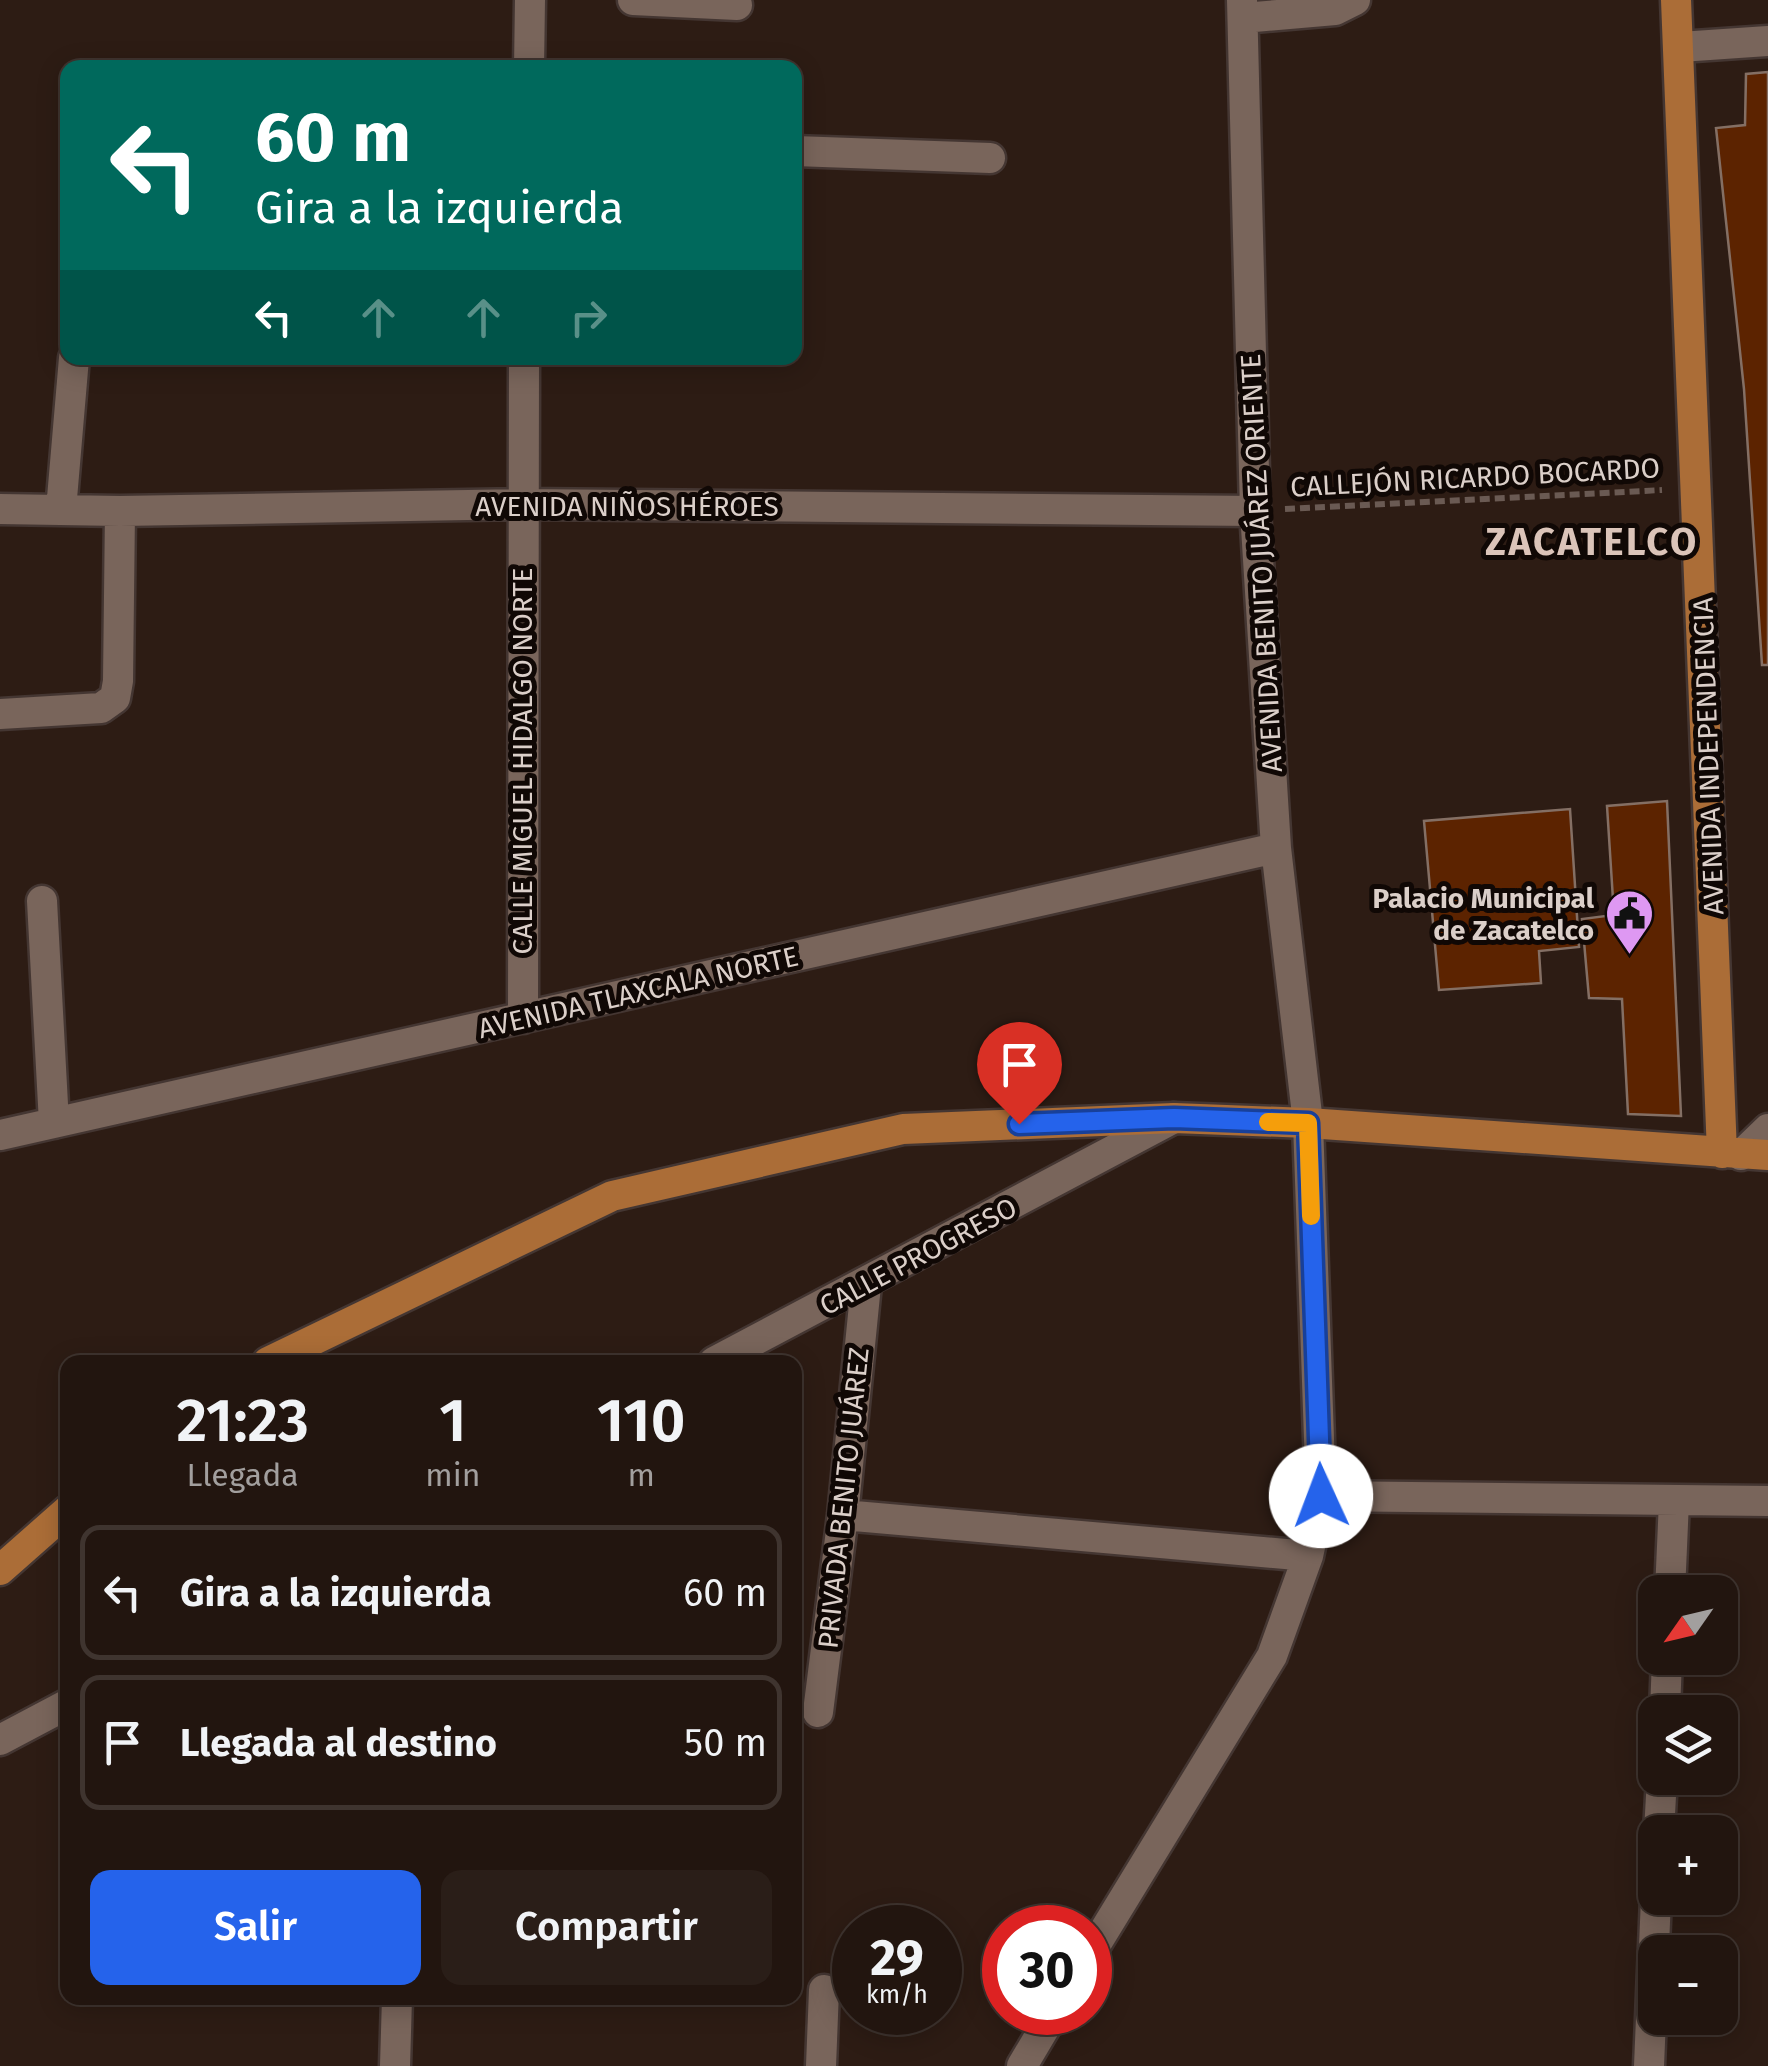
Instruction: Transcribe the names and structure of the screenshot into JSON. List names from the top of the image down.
{
  "streets": {
    "main road": ["AVENIDA INDEPENDENCIA"],
    "street": [
      "AVENIDA NIÑOS HÉROES",
      "AVENIDA BENITO JUÁREZ ORIENTE",
      "CALLE MIGUEL HIDALGO NORTE",
      "AVENIDA TLAXCALA NORTE",
      "CALLE PROGRESO",
      "PRIVADA BENITO JUÁREZ"
    ],
    "path": ["CALLEJÓN RICARDO BOCARDO"]
  },
  "crossings": [
    ["CALLEJÓN RICARDO BOCARDO", "AVENIDA NIÑOS HÉROES"],
    ["CALLEJÓN RICARDO BOCARDO", "AVENIDA BENITO JUÁREZ ORIENTE"],
    ["CALLEJÓN RICARDO BOCARDO", "AVENIDA INDEPENDENCIA"],
    ["AVENIDA NIÑOS HÉROES", "AVENIDA BENITO JUÁREZ ORIENTE"],
    ["AVENIDA NIÑOS HÉROES", "CALLE MIGUEL HIDALGO NORTE"],
    ["AVENIDA BENITO JUÁREZ ORIENTE", "AVENIDA TLAXCALA NORTE"],
    ["CALLE MIGUEL HIDALGO NORTE", "AVENIDA TLAXCALA NORTE"],
    ["CALLE PROGRESO", "PRIVADA BENITO JUÁREZ"]
  ],
  "districts": ["ZACATELCO"],
  "places": {
    "public building": ["Palacio Municipal de Zacatelco"]
  },
  "north": "bottom left",
  "page": {
    "turn": ["60 m", "Gira a la izquierda"],
    "eta": [
      "21:23",
      "Llegada",
      "1",
      "min",
      "110",
      "m"
    ],
    "list": [
      {
        "name": "Gira a la izquierda",
        "value": "60 m"
      },
      {
        "name": "Llegada al destino",
        "value": "50 m"
      }
    ],
    "map_buttons": ["+", "−"],
    "buttons": ["Salir", "Compartir"],
    "speed": "29 km/h",
    "limit": "30"
  }
}
